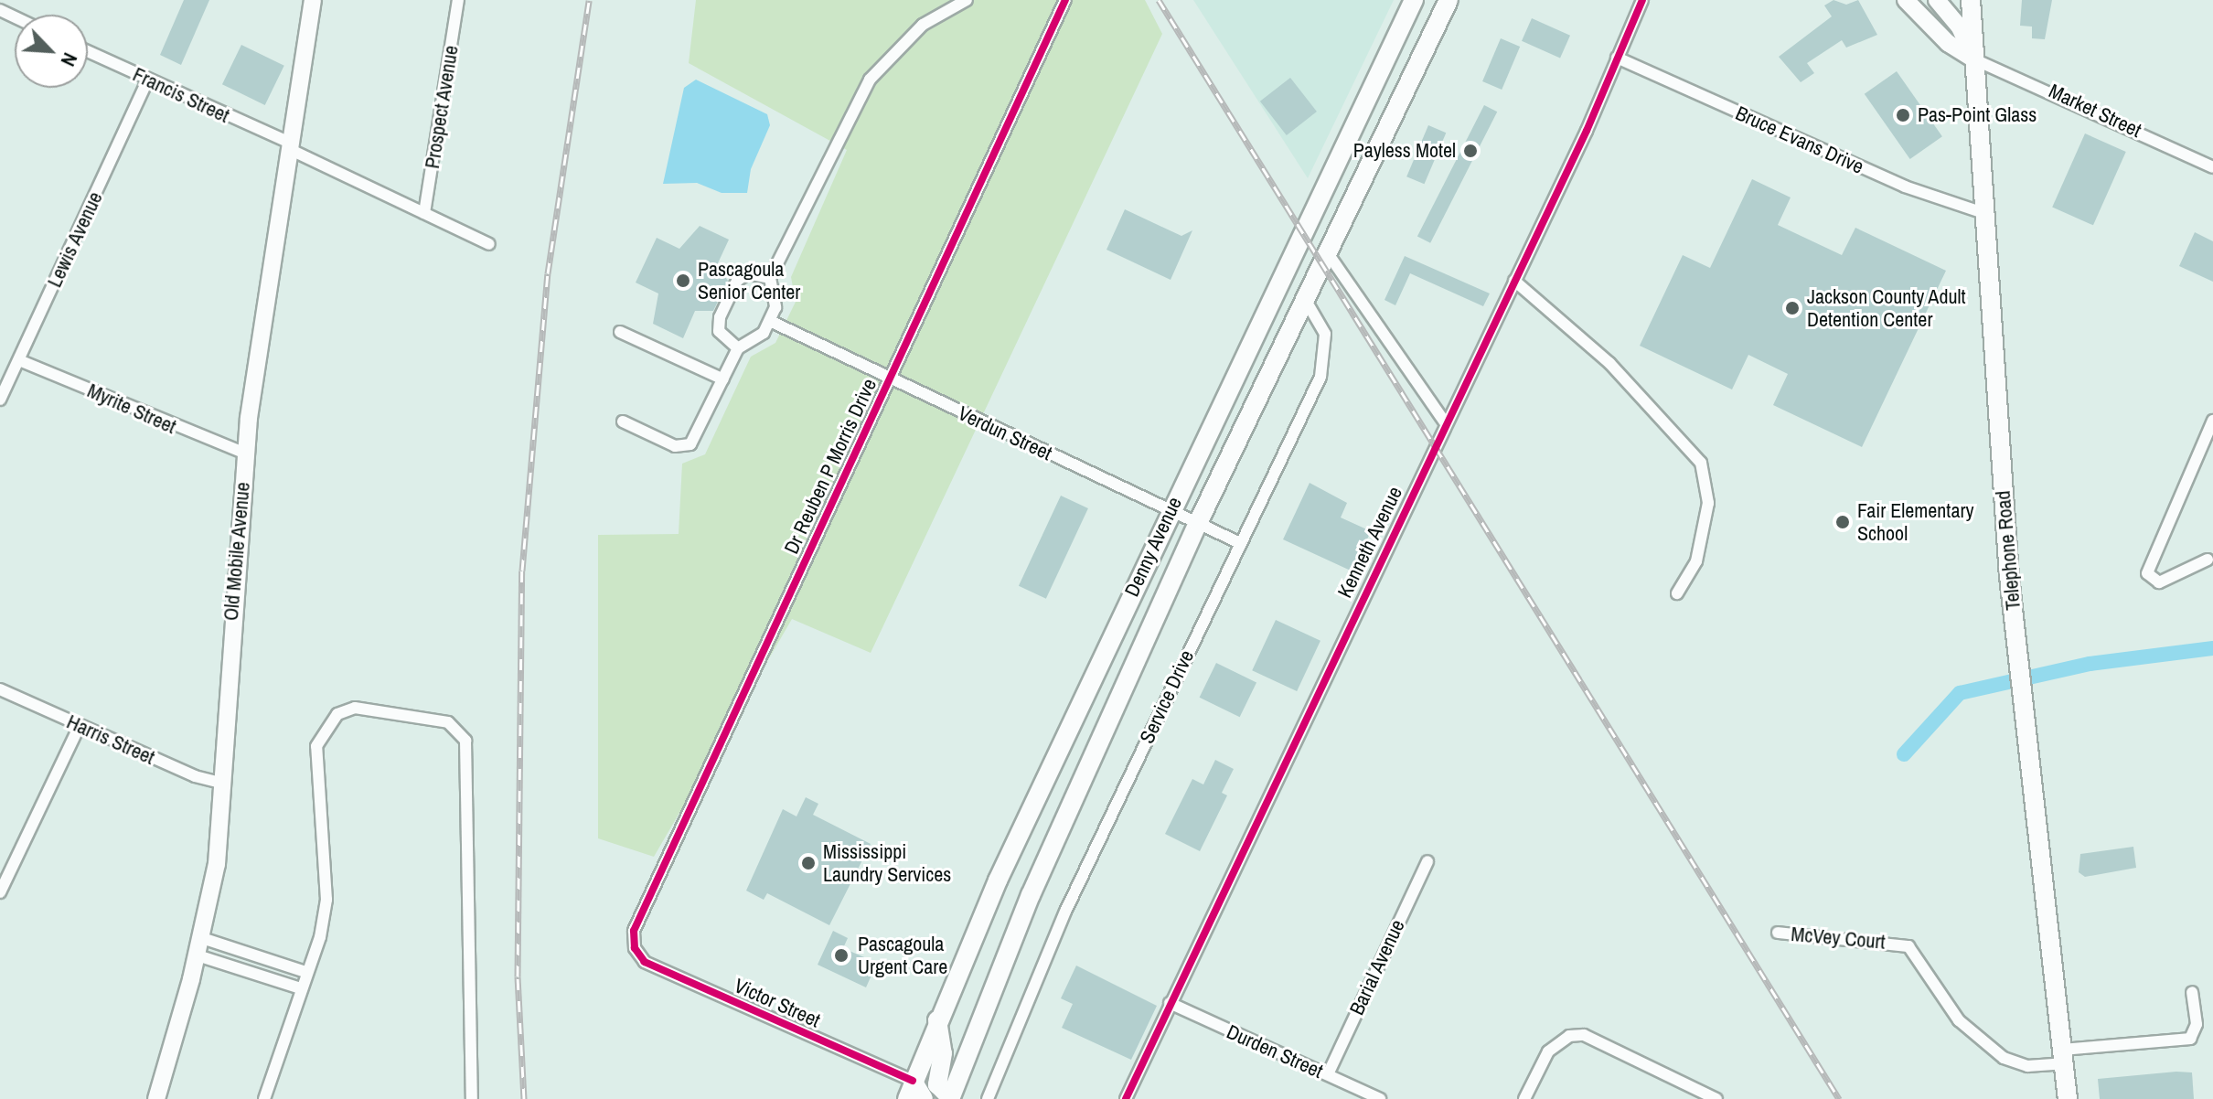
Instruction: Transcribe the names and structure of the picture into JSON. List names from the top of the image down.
{
  "streets": {
    "main road": [
      "Market Street",
      "Denny Avenue",
      "Telephone Road",
      "Old Mobile Avenue"
    ],
    "street": [
      "Francis Street",
      "Prospect Avenue",
      "Bruce Evans Drive",
      "Lewis Avenue",
      "Myrite Street",
      "Verdun Street",
      "Dr Reuben P Morris Drive",
      "Kenneth Avenue",
      "Service Drive",
      "Harris Street",
      "McVey Court",
      "Barial Avenue",
      "Victor Street",
      "Durden Street"
    ]
  },
  "crossings": [
    ["Francis Street", "Prospect Avenue"],
    ["Francis Street", "Lewis Avenue"],
    ["Francis Street", "Old Mobile Avenue"],
    ["Market Street", "Telephone Road"],
    ["Bruce Evans Drive", "Kenneth Avenue"],
    ["Bruce Evans Drive", "Telephone Road"],
    ["Lewis Avenue", "Myrite Street"],
    ["Myrite Street", "Old Mobile Avenue"],
    ["Verdun Street", "Dr Reuben P Morris Drive"],
    ["Verdun Street", "Denny Avenue"],
    ["Verdun Street", "Service Drive"],
    ["Dr Reuben P Morris Drive", "Victor Street"],
    ["Kenneth Avenue", "Durden Street"],
    ["Denny Avenue", "Service Drive"],
    ["Denny Avenue", "Victor Street"],
    ["Telephone Road", "McVey Court"],
    ["Old Mobile Avenue", "Harris Street"],
    ["Barial Avenue", "Durden Street"]
  ],
  "places": [
    "Pas-Point Glass",
    "Payless Motel",
    "Pascagoula Senior Center",
    "Jackson County Adult Detention Center",
    "Fair Elementary School",
    "Mississippi Laundry Services",
    "Pascagoula Urgent Care"
  ],
  "north": "bottom right"
}
